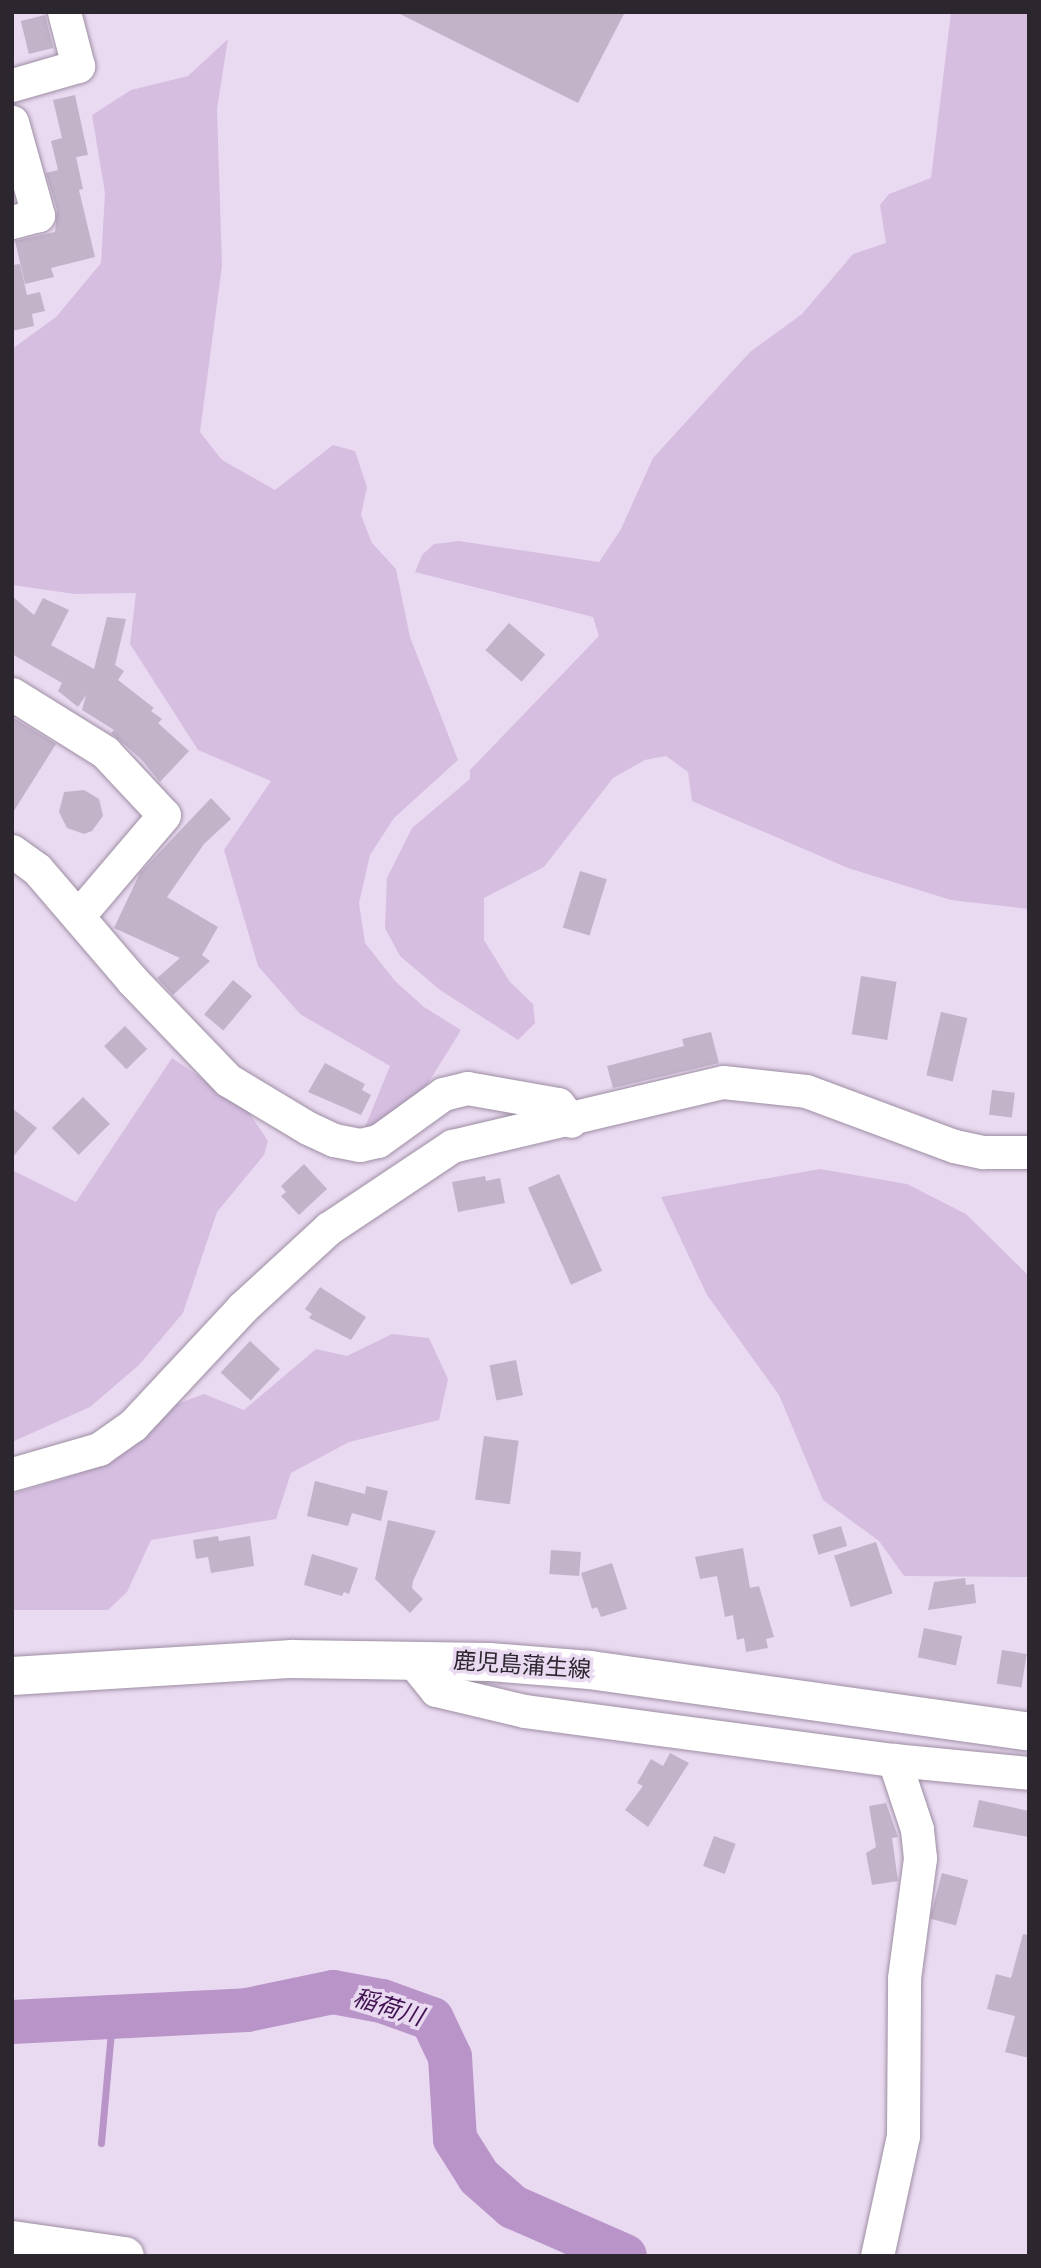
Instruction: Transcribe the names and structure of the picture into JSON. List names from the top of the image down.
{
  "streets": {
    "main road": ["鹿児島蒲生線"]
  },
  "water": ["稲荷川"]
}
